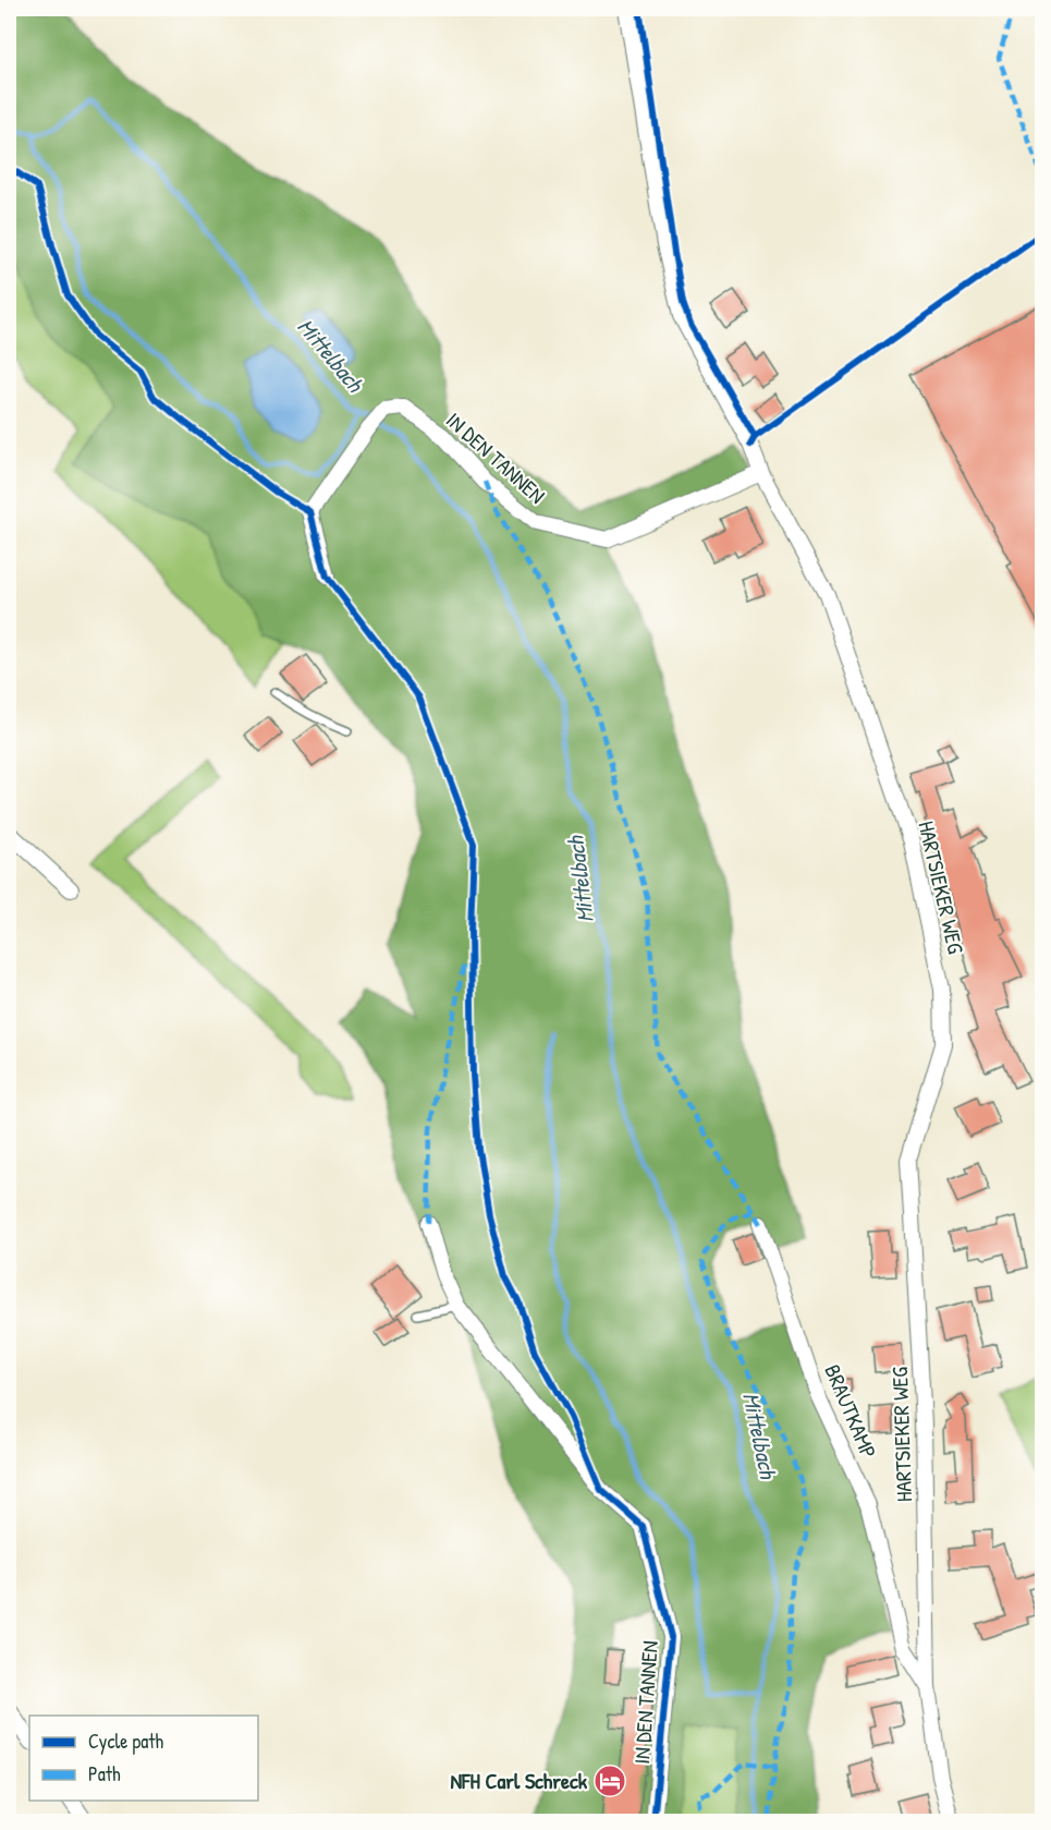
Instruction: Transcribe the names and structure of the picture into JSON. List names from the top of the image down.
{
  "streets": {
    "street": ["IN DEN TANNEN", "HARTSIEKER WEG", "BRAUTKAMP"]
  },
  "crossings": [
    ["IN DEN TANNEN", "HARTSIEKER WEG"],
    ["HARTSIEKER WEG", "BRAUTKAMP"]
  ],
  "water": ["Mittelbach"],
  "places": {
    "hotel": ["NFH Carl Schreck"]
  },
  "legend": ["Cycle path", "Path"]
}
